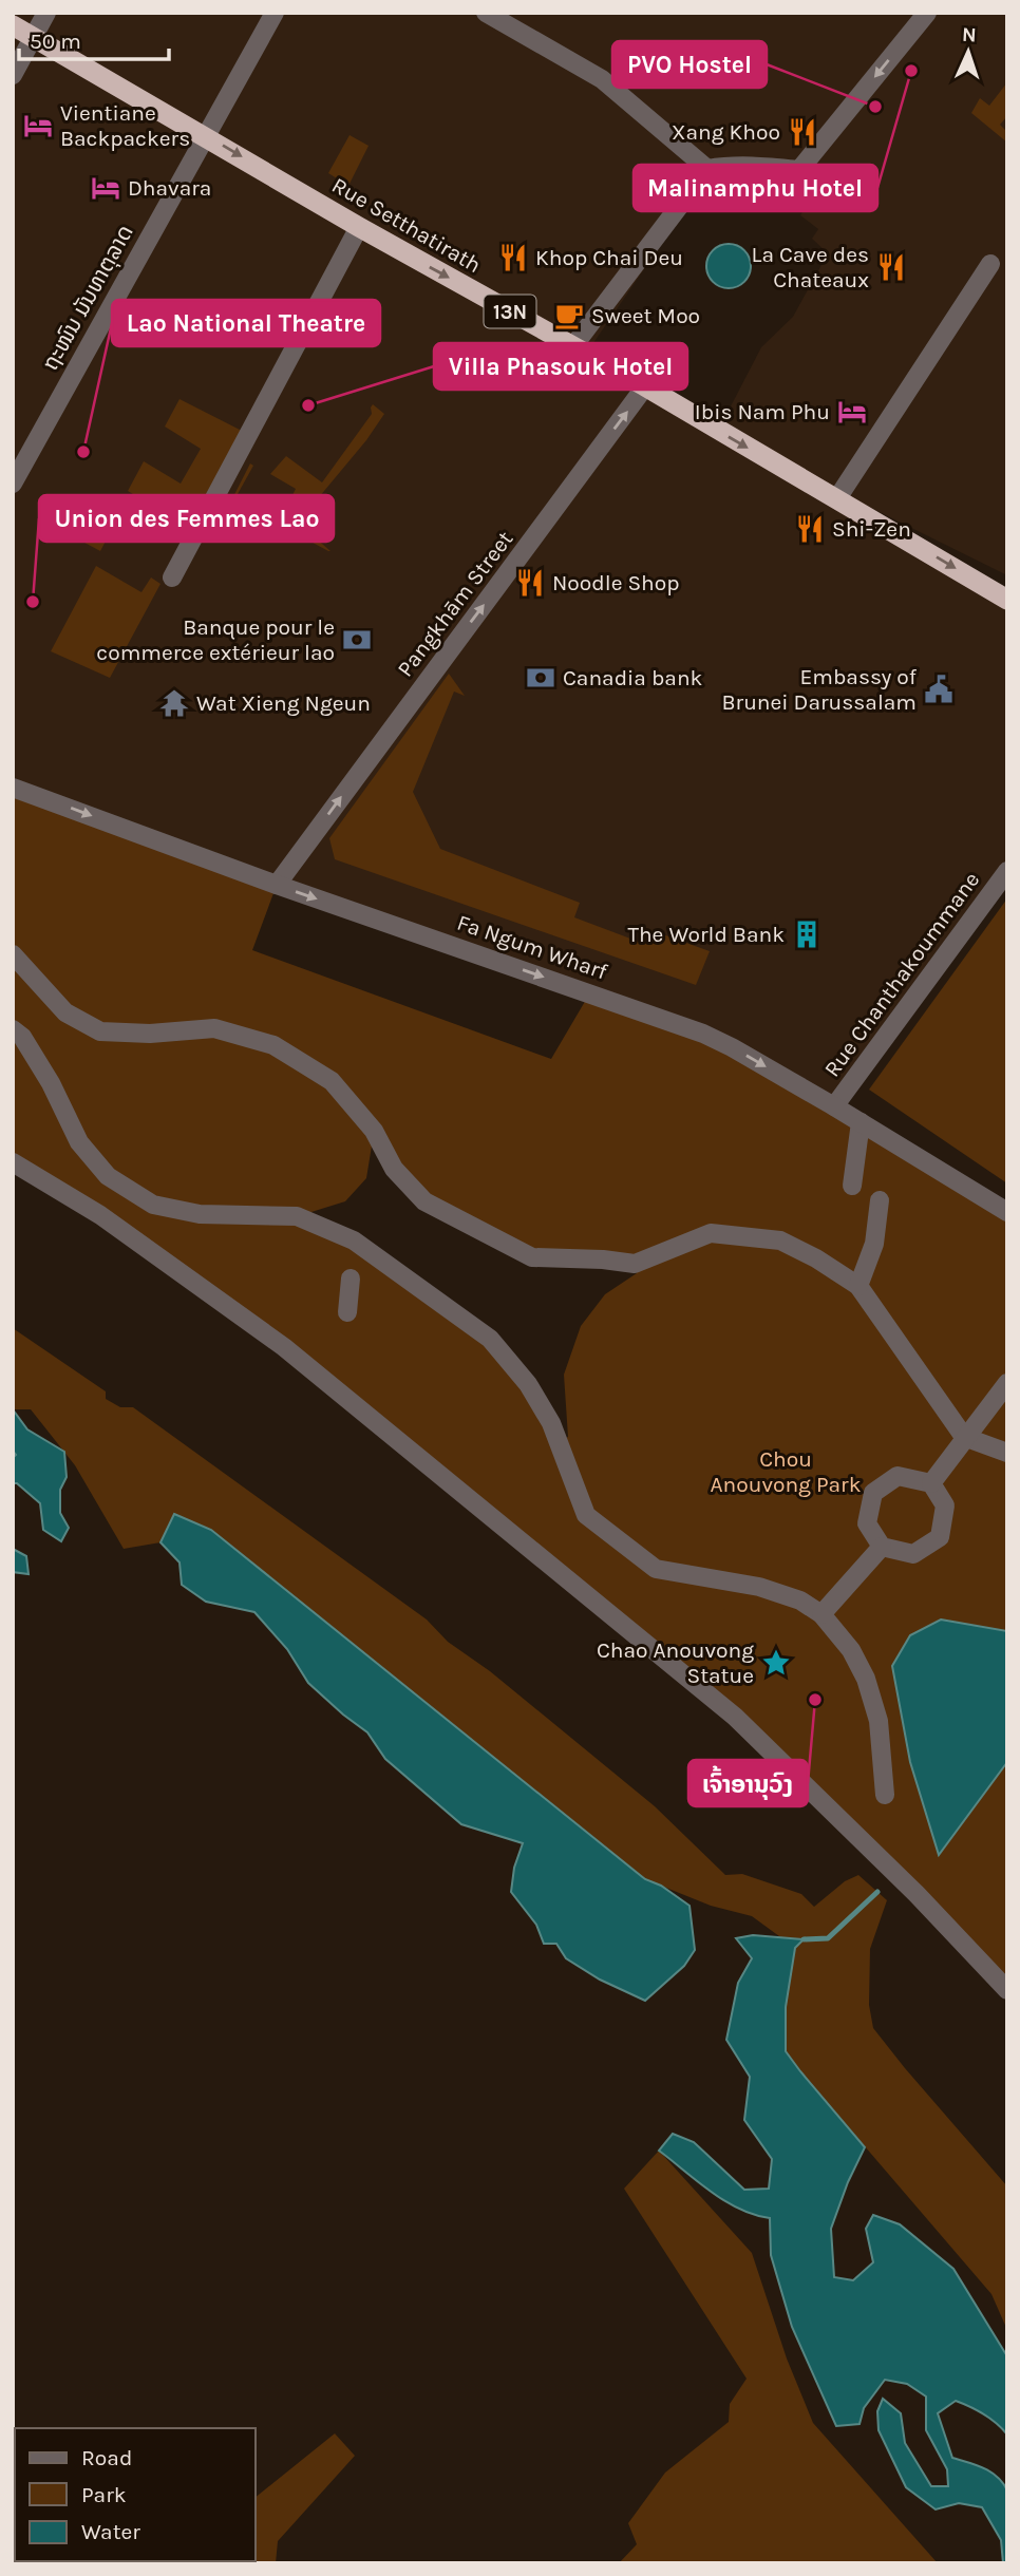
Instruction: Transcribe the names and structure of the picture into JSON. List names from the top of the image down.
{
  "streets": {
    "highway": ["Rue Setthatirath", "13N"],
    "street": [
      "ຖະໜົນ ມັນທາຕຸລາດ",
      "Pangkhām Street",
      "Fa Ngum Wharf",
      "Rue Chanthakoummane"
    ]
  },
  "crossings": [
    ["Rue Setthatirath", "ຖະໜົນ ມັນທາຕຸລາດ"],
    ["Rue Setthatirath", "Pangkhām Street"],
    ["Pangkhām Street", "Fa Ngum Wharf"],
    ["Fa Ngum Wharf", "Rue Chanthakoummane"]
  ],
  "one_way": ["Rue Setthatirath", "Pangkhām Street", "Fa Ngum Wharf"],
  "parks": ["Chou Anouvong Park"],
  "places": {
    "other": [
      "Malinamphu Hotel",
      "PVO Hostel",
      "Villa Phasouk Hotel",
      "Lao National Theatre",
      "Union des Femmes Lao",
      "ເຈົ້າອານຸວົງ"
    ],
    "hotel": ["Vientiane Backpackers", "Dhavara", "Ibis Nam Phu"],
    "restaurant": [
      "Xang Khoo",
      "Khop Chai Deu",
      "La Cave des Chateaux",
      "Shi-Zen",
      "Noodle Shop"
    ],
    "cafe": ["Sweet Moo"],
    "bank": ["Banque pour le commerce extérieur lao", "Canadia bank"],
    "public building": ["Embassy of Brunei Darussalam"],
    "temple": ["Wat Xieng Ngeun"],
    "building": ["The World Bank"],
    "place": ["Chao Anouvong Statue"]
  },
  "legend": ["Road", "Park", "Water"],
  "scale_bar": "50 m",
  "north": "top"
}
